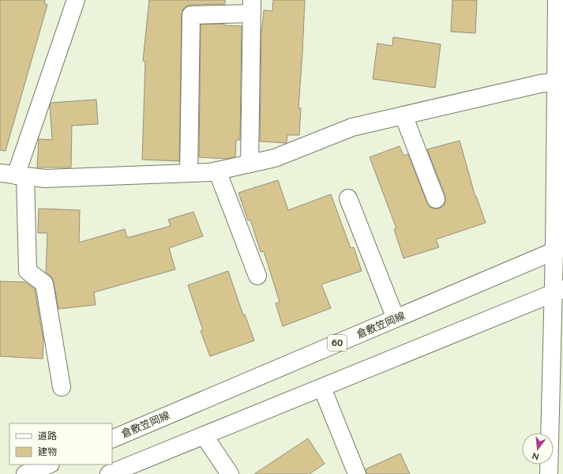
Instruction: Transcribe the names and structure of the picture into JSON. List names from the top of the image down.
{
  "streets": {
    "street": ["倉敷笠岡線", "60"]
  },
  "legend": ["道路", "建物"],
  "north": "bottom"
}
